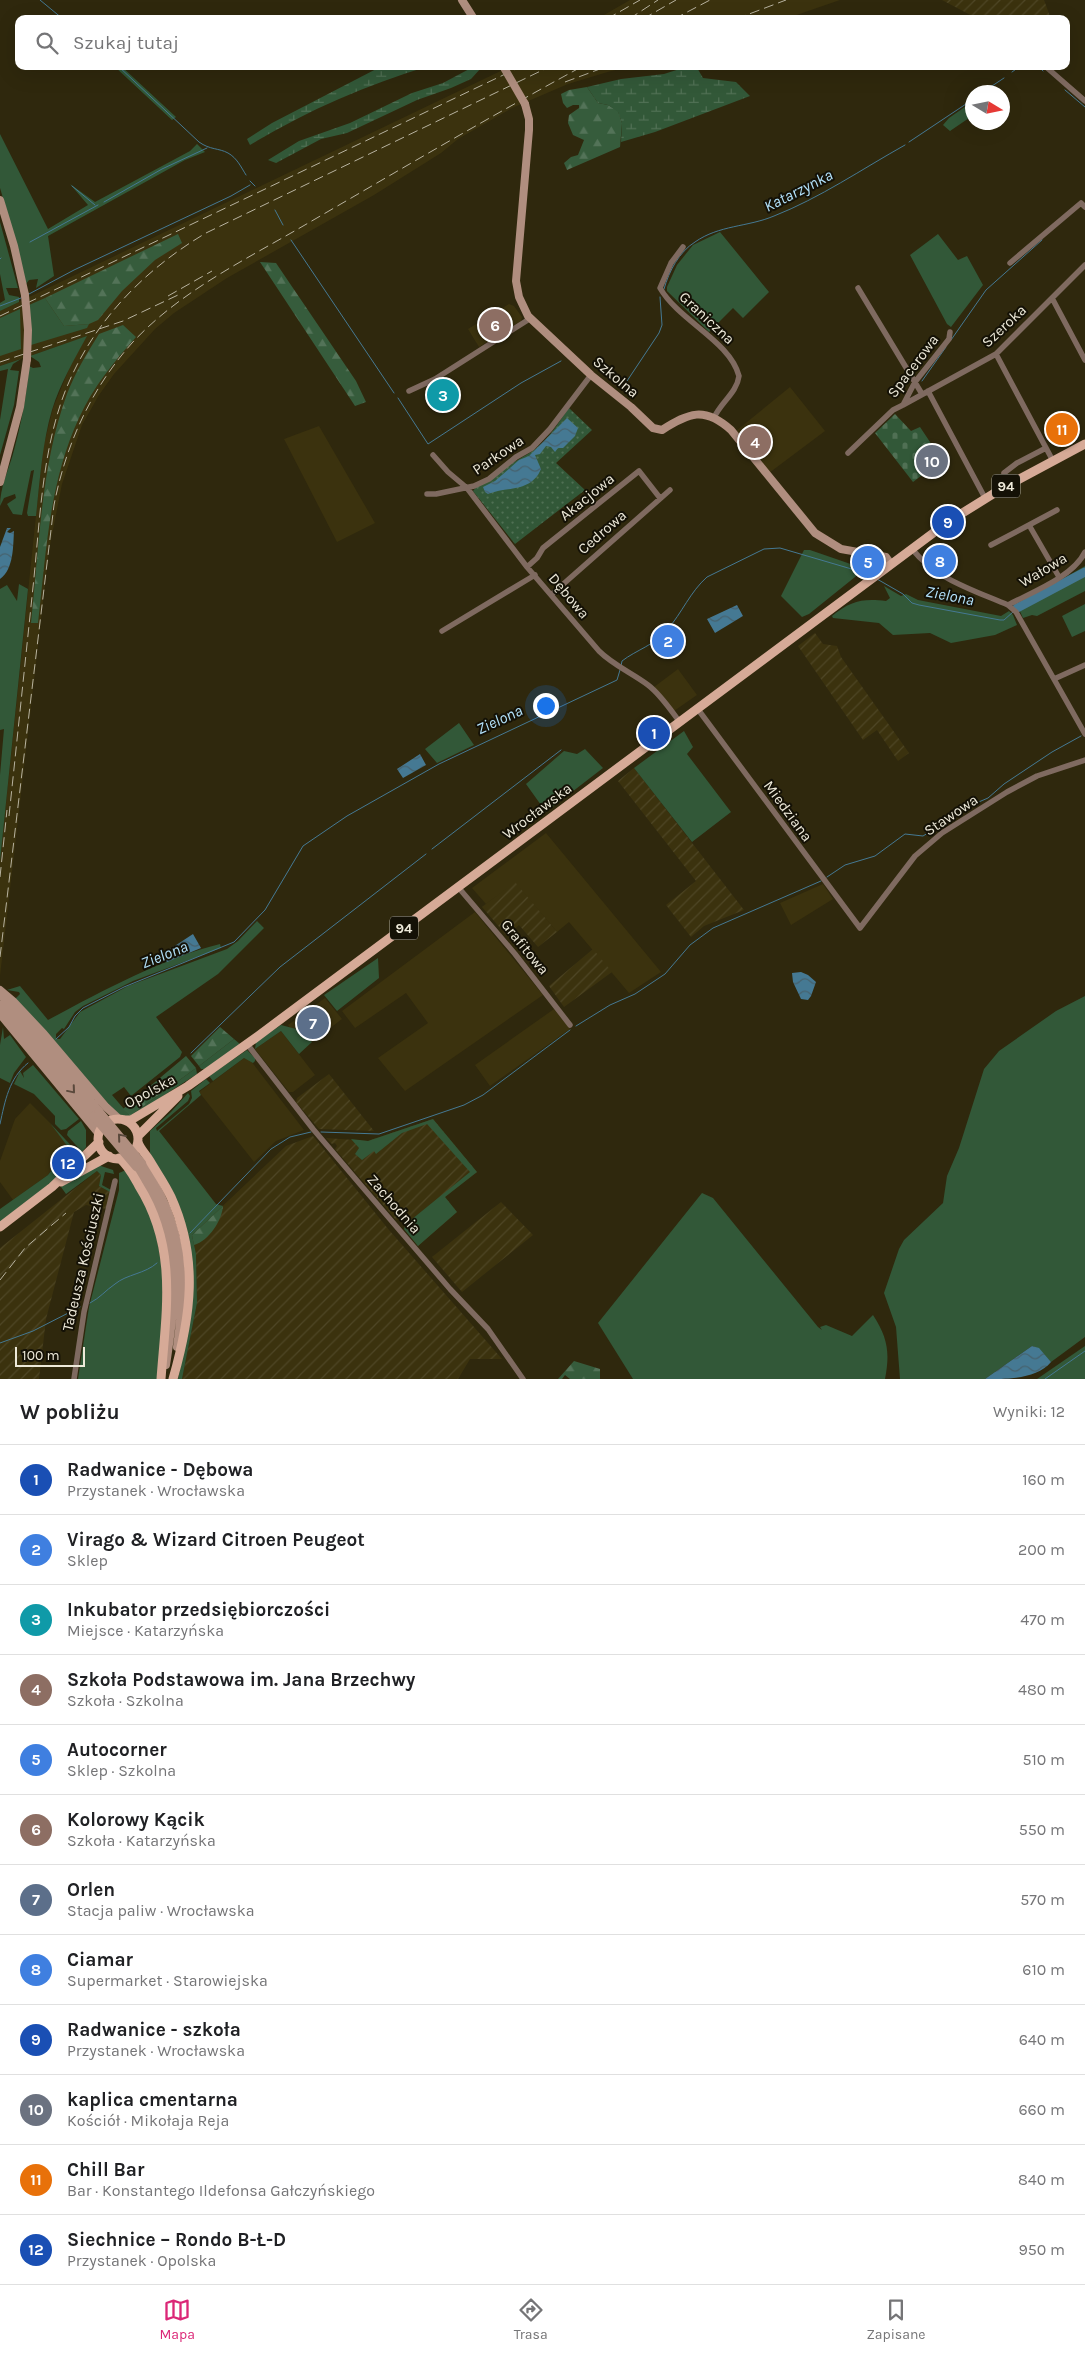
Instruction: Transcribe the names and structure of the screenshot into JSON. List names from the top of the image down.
{
  "streets": {
    "main road": [
      "Szkolna",
      "94",
      "Wrocławska",
      "Opolska"
    ],
    "street": [
      "Graniczna",
      "Szeroka",
      "Spacerowa",
      "Parkowa",
      "Akacjowa",
      "Cedrowa",
      "Wałowa",
      "Dębowa",
      "Miedziana",
      "Stawowa",
      "Grafitowa",
      "Zachodnia",
      "Tadeusza Kościuszki"
    ]
  },
  "crossings": [
    ["Graniczna", "Szkolna"],
    ["Szeroka", "Spacerowa"],
    ["Szkolna", "Parkowa"],
    ["Parkowa", "Akacjowa"],
    ["Parkowa", "Dębowa"],
    ["94", "Wrocławska"],
    ["94", "Opolska"],
    ["Akacjowa", "Cedrowa"],
    ["Cedrowa", "Dębowa"],
    ["Dębowa", "Wrocławska"],
    ["Wrocławska", "Miedziana"],
    ["Wrocławska", "Grafitowa"],
    ["Wrocławska", "Opolska"],
    ["Wrocławska", "Zachodnia"],
    ["Miedziana", "Stawowa"]
  ],
  "water": ["Katarzynka", "Zielona"],
  "scale_bar": "100 m",
  "north": "right",
  "page": {
    "search": "Szukaj tutaj",
    "pins": [
      "6",
      "3",
      "11",
      "4",
      "10",
      "9",
      "8",
      "5",
      "2",
      "1",
      "7",
      "12"
    ],
    "scale": "100 m",
    "heading": ["W pobliżu", "Wyniki: 12"],
    "list": [
      {
        "mark": "1",
        "name": "Radwanice - Dębowa",
        "note": "Przystanek · Wrocławska",
        "value": "160 m"
      },
      {
        "mark": "2",
        "name": "Virago & Wizard Citroen Peugeot",
        "note": "Sklep",
        "value": "200 m"
      },
      {
        "mark": "3",
        "name": "Inkubator przedsiębiorczości",
        "note": "Miejsce · Katarzyńska",
        "value": "470 m"
      },
      {
        "mark": "4",
        "name": "Szkoła Podstawowa im. Jana Brzechwy",
        "note": "Szkoła · Szkolna",
        "value": "480 m"
      },
      {
        "mark": "5",
        "name": "Autocorner",
        "note": "Sklep · Szkolna",
        "value": "510 m"
      },
      {
        "mark": "6",
        "name": "Kolorowy Kącik",
        "note": "Szkoła · Katarzyńska",
        "value": "550 m"
      },
      {
        "mark": "7",
        "name": "Orlen",
        "note": "Stacja paliw · Wrocławska",
        "value": "570 m"
      },
      {
        "mark": "8",
        "name": "Ciamar",
        "note": "Supermarket · Starowiejska",
        "value": "610 m"
      },
      {
        "mark": "9",
        "name": "Radwanice - szkoła",
        "note": "Przystanek · Wrocławska",
        "value": "640 m"
      },
      {
        "mark": "10",
        "name": "kaplica cmentarna",
        "note": "Kościół · Mikołaja Reja",
        "value": "660 m"
      },
      {
        "mark": "11",
        "name": "Chill Bar",
        "note": "Bar · Konstantego Ildefonsa Gałczyńskiego",
        "value": "840 m"
      },
      {
        "mark": "12",
        "name": "Siechnice – Rondo B-Ł-D",
        "note": "Przystanek · Opolska",
        "value": "950 m"
      }
    ],
    "nav": ["Mapa", "Trasa", "Zapisane"]
  }
}
